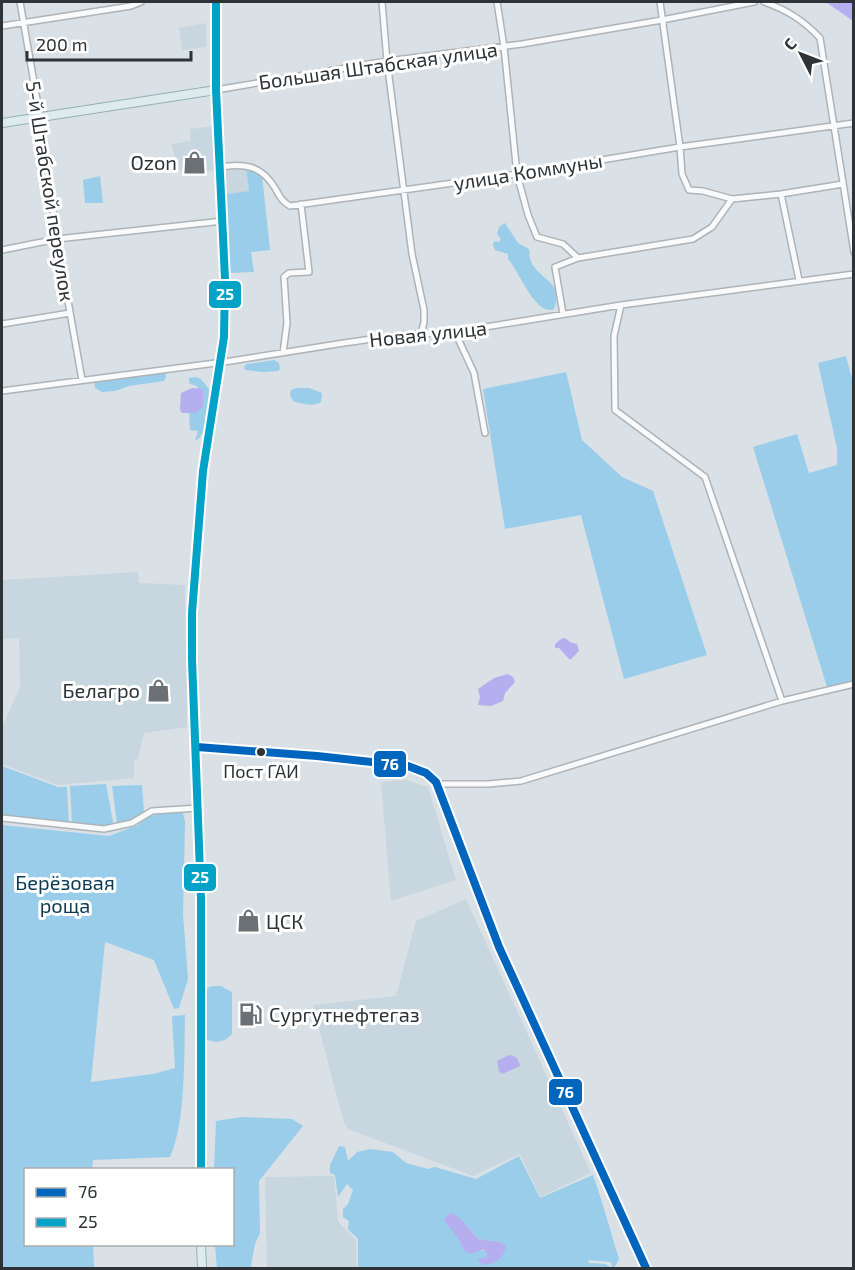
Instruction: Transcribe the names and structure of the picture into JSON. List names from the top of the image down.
{
  "streets": {
    "main road": ["Большая Штабская улица"],
    "street": ["улица Коммуны", "5-й Штабской переулок", "Новая улица"]
  },
  "crossings": [
    ["Большая Штабская улица", "5-й Штабской переулок"],
    ["5-й Штабской переулок", "Новая улица"]
  ],
  "parks": ["Берёзовая роща"],
  "places": {
    "shop": ["Ozon", "Белагро", "ЦСК"],
    "other": ["Пост ГАИ"],
    "fuel station": ["Сургутнефтегаз"]
  },
  "lines": ["transit line 25", "transit line 76"],
  "legend": ["76", "25"],
  "scale_bar": "200 m",
  "north": "top left"
}
